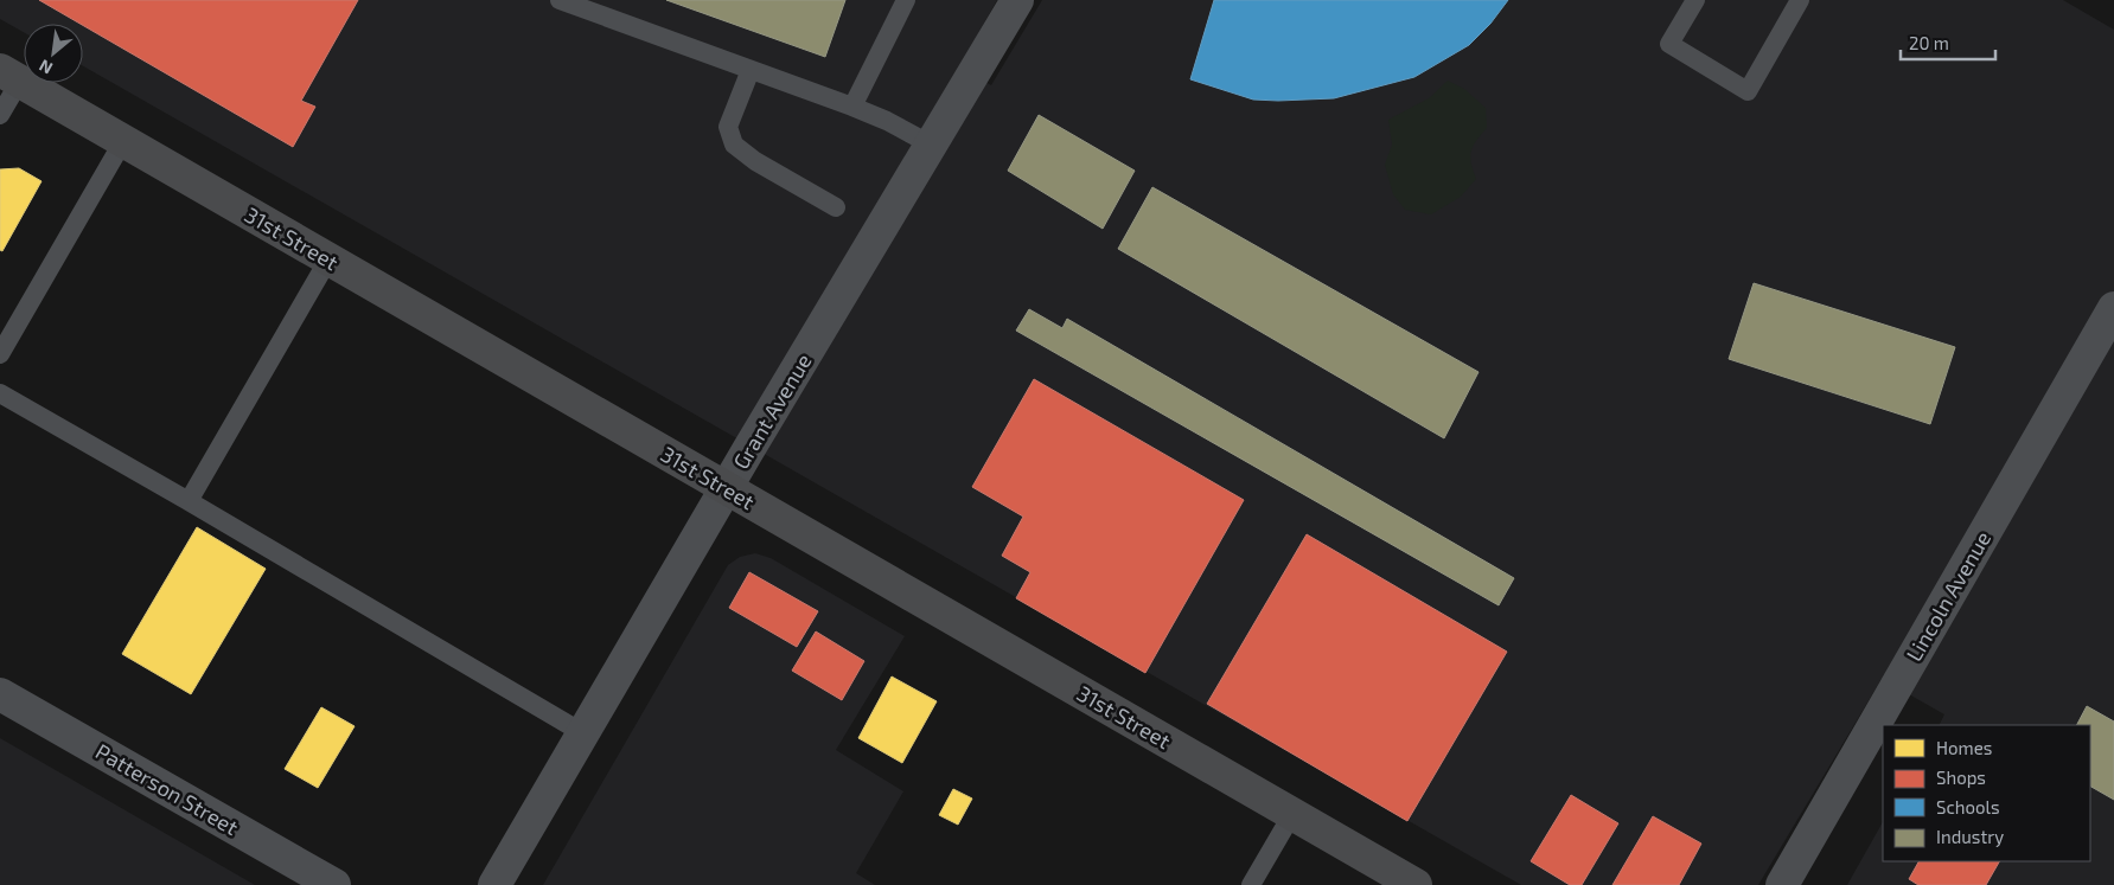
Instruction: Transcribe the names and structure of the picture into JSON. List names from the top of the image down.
{
  "streets": {
    "main road": ["31st Street"],
    "street": ["Grant Avenue", "Lincoln Avenue", "Patterson Street"]
  },
  "crossings": [
    ["31st Street", "Grant Avenue"]
  ],
  "legend": [
    "Homes",
    "Shops",
    "Schools",
    "Industry"
  ],
  "scale_bar": "20 m",
  "north": "bottom left"
}
